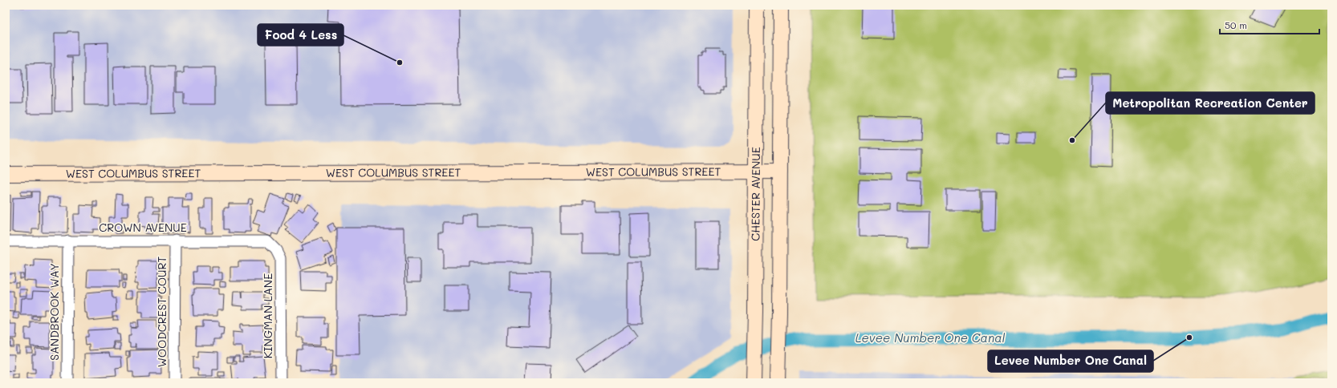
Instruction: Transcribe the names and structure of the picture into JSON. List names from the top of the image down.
{
  "streets": {
    "main road": ["WEST COLUMBUS STREET", "CHESTER AVENUE"],
    "street": [
      "CROWN AVENUE",
      "SANDBROOK WAY",
      "WOODCREST COURT",
      "KINGMAN LANE"
    ]
  },
  "crossings": [
    ["WEST COLUMBUS STREET", "CHESTER AVENUE"],
    ["CROWN AVENUE", "SANDBROOK WAY"],
    ["CROWN AVENUE", "WOODCREST COURT"],
    ["CROWN AVENUE", "KINGMAN LANE"]
  ],
  "water": ["Levee Number One Canal"],
  "places": ["Food 4 Less", "Metropolitan Recreation Center", "Levee Number One Canal"],
  "scale_bar": "50 m"
}
